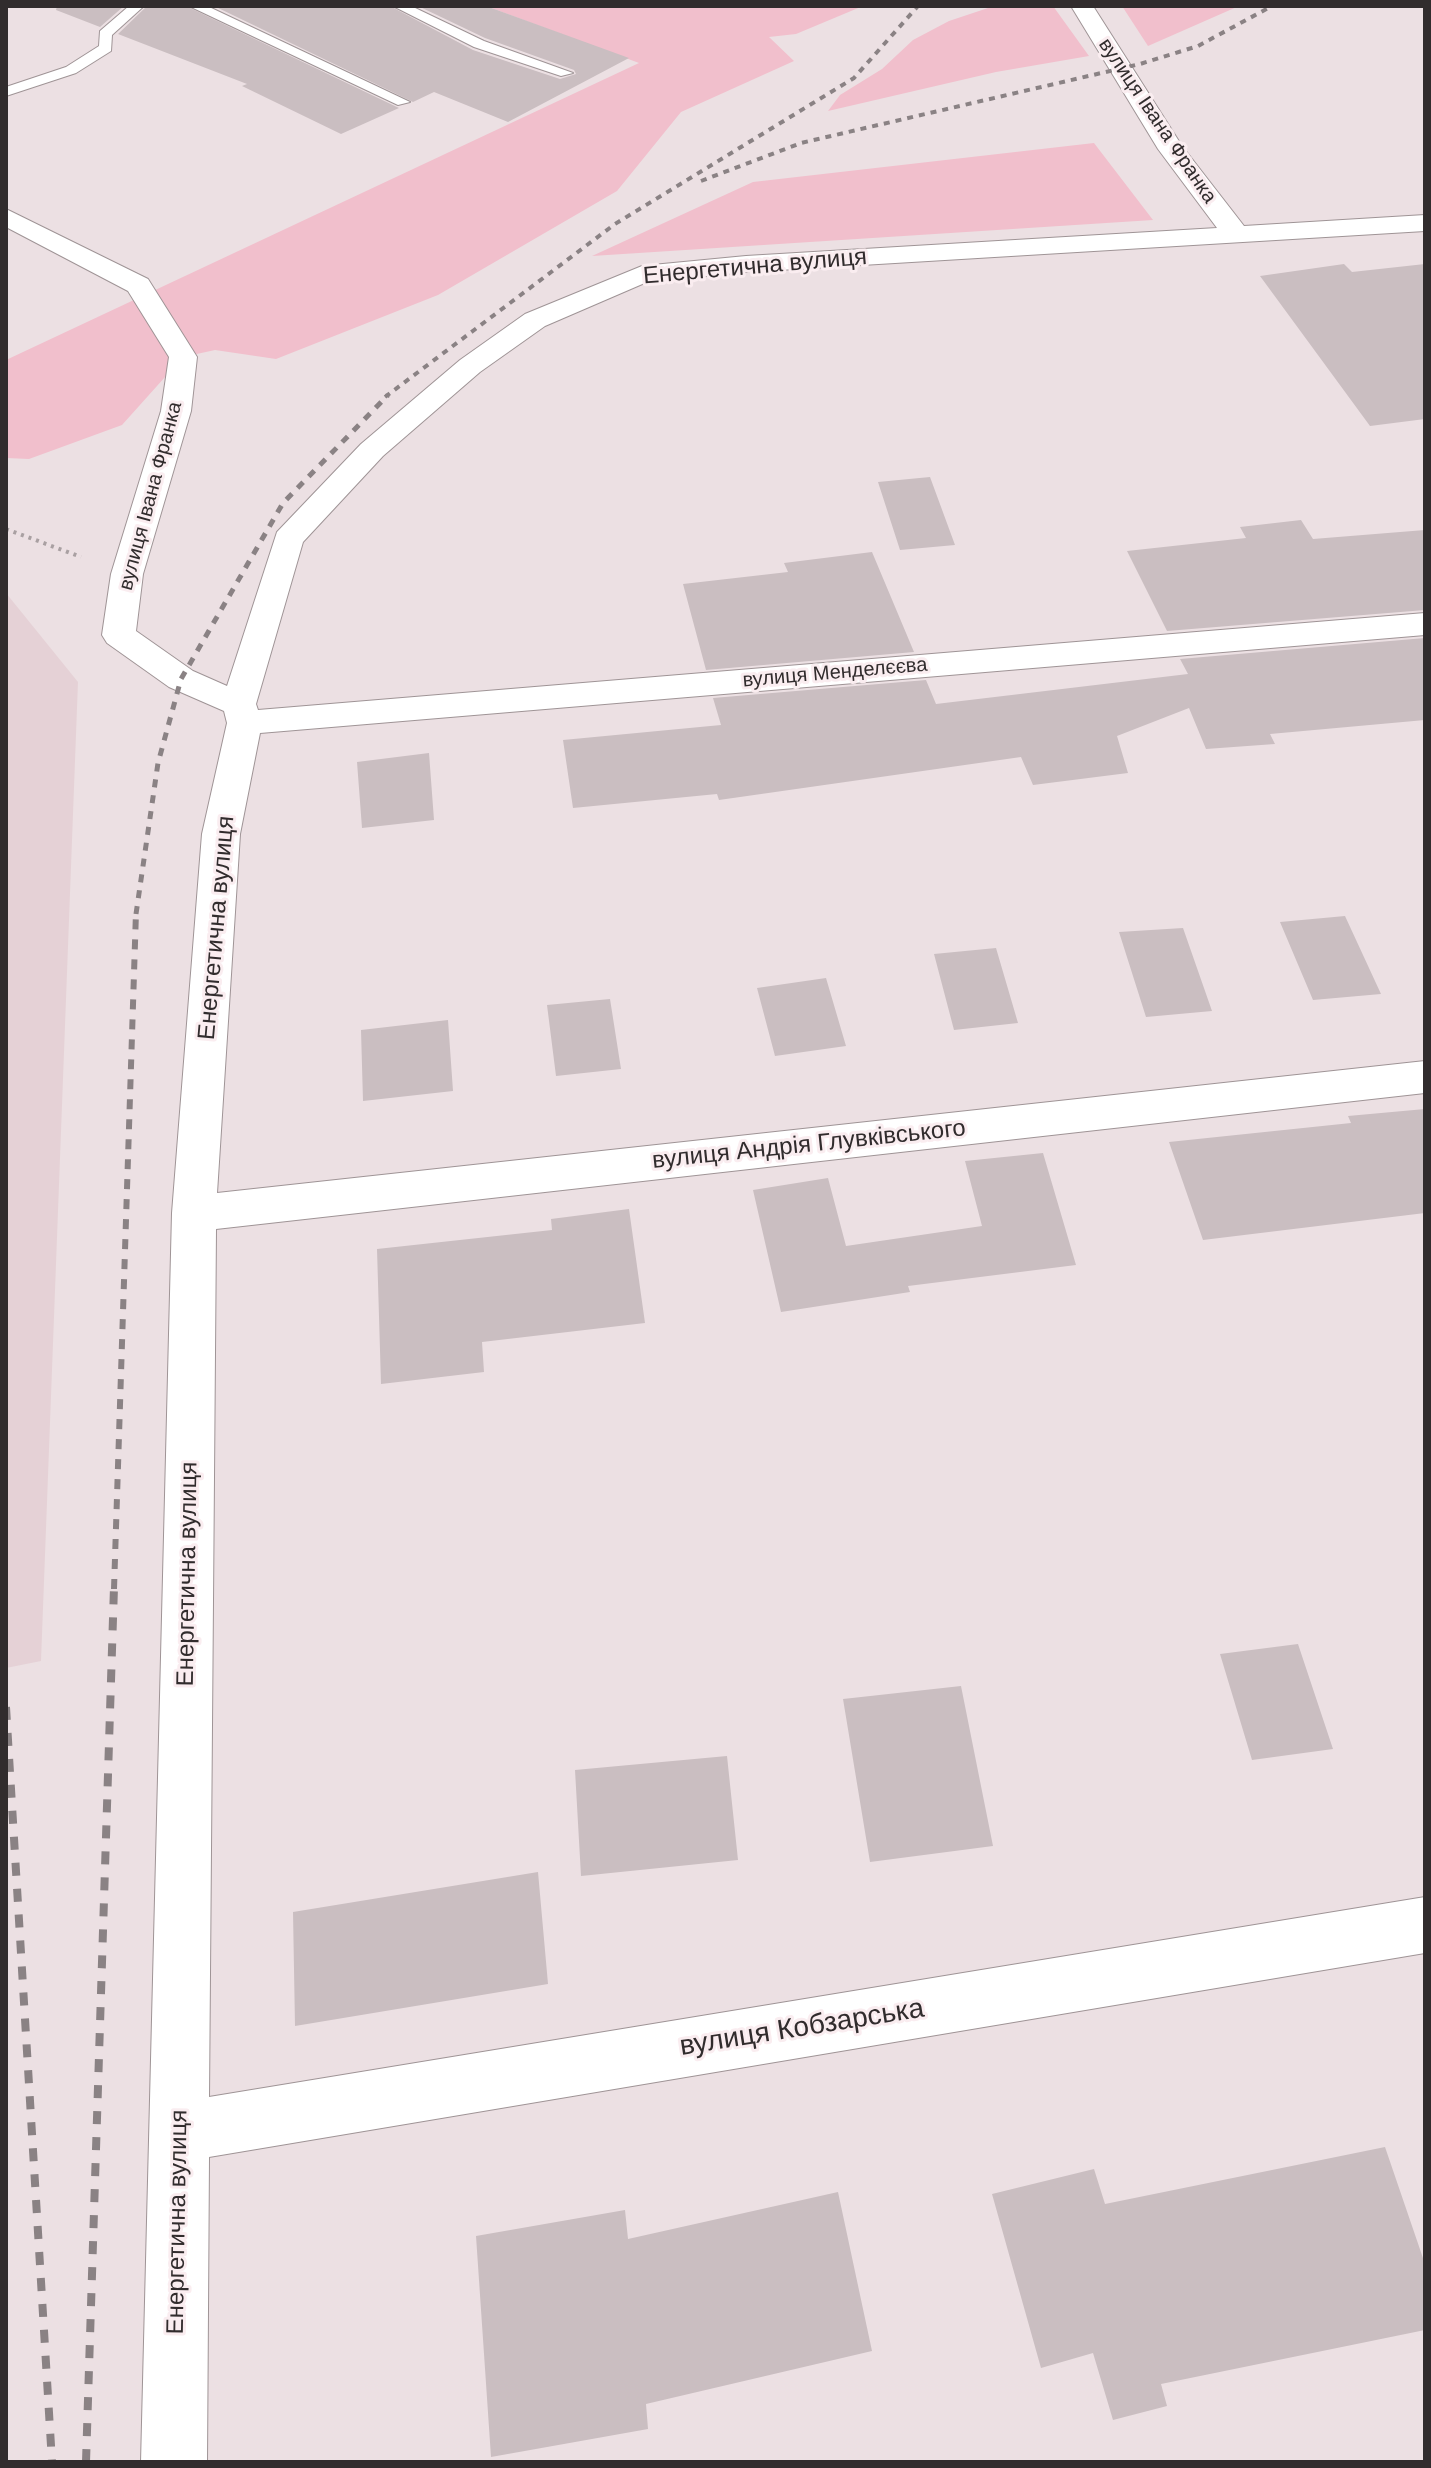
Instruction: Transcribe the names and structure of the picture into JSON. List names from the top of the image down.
{
  "streets": {
    "street": [
      "вулиця Івана Франка",
      "Енергетична вулиця",
      "вулиця Менделєєва",
      "вулиця Андрія Глувківського",
      "вулиця Кобзарська"
    ]
  },
  "crossings": [
    ["вулиця Івана Франка", "Енергетична вулиця"],
    ["вулиця Івана Франка", "вулиця Менделєєва"],
    ["Енергетична вулиця", "вулиця Менделєєва"],
    ["Енергетична вулиця", "вулиця Андрія Глувківського"],
    ["Енергетична вулиця", "вулиця Кобзарська"]
  ]
}
